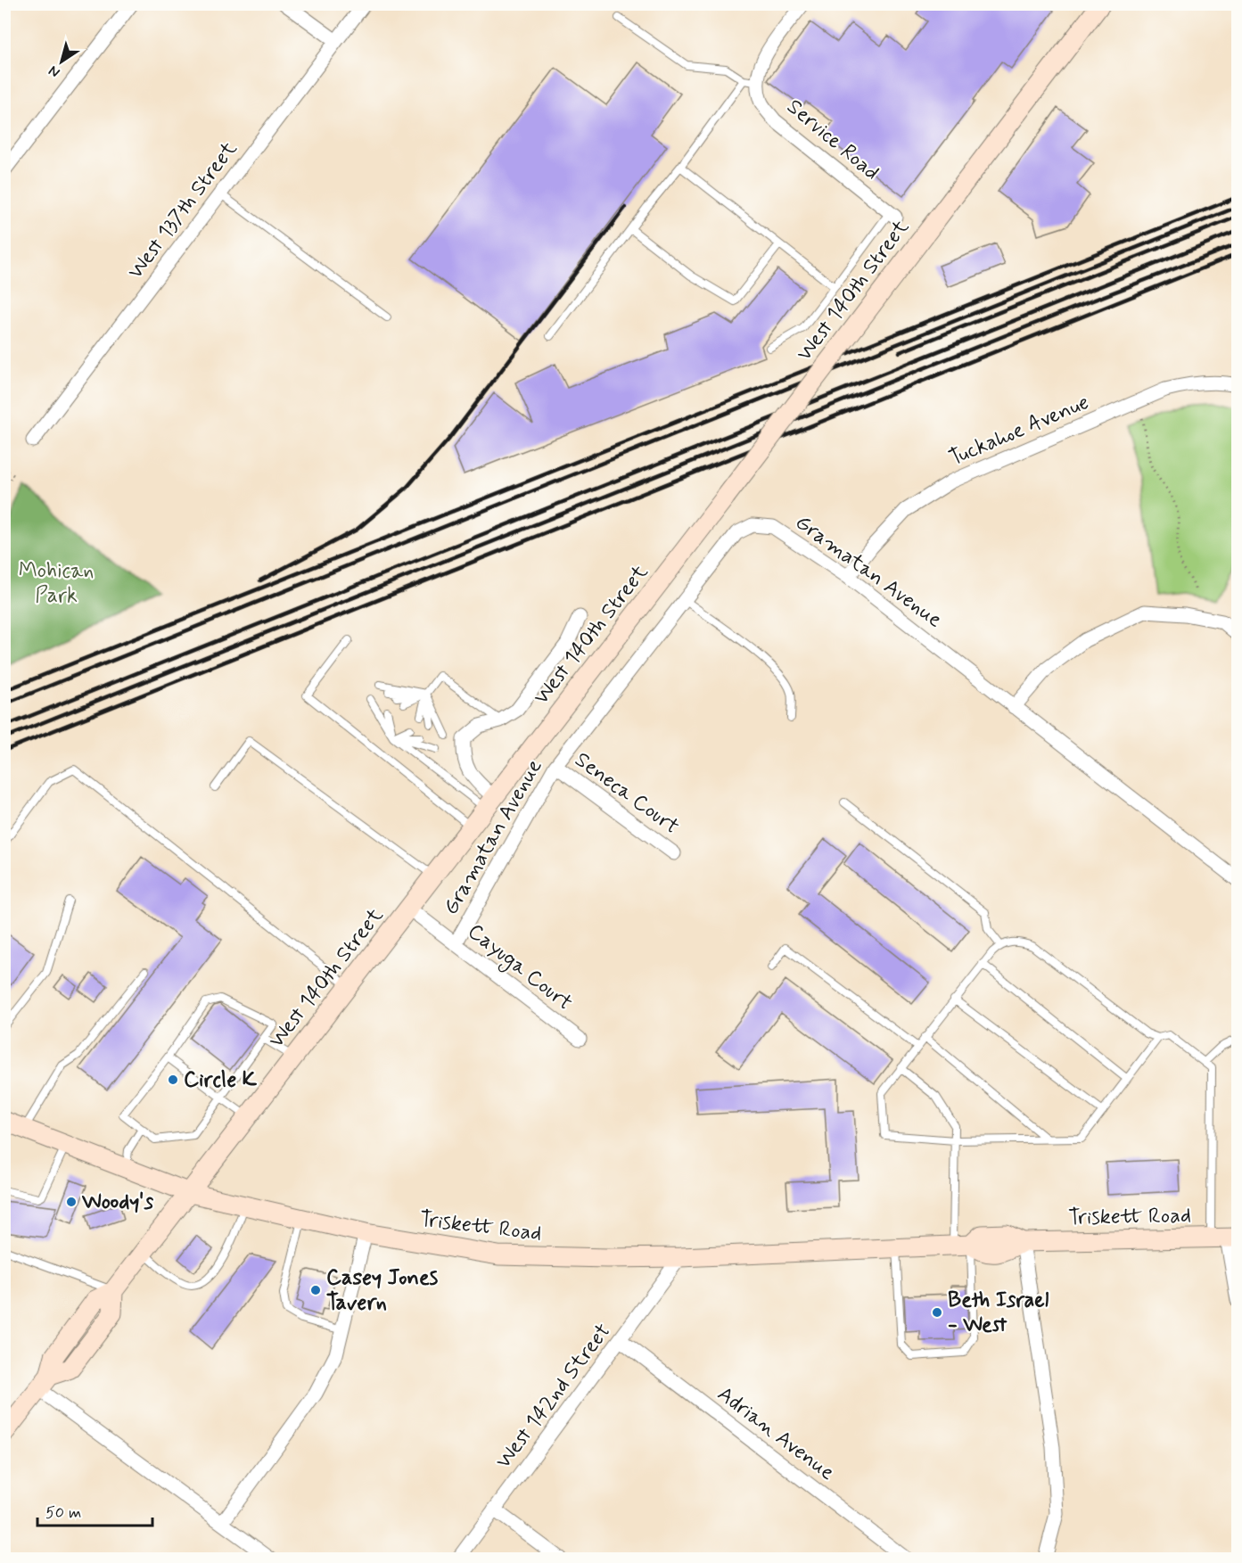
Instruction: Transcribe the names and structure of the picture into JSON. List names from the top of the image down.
{
  "streets": {
    "main road": ["West 140th Street", "Triskett Road"],
    "street": [
      "Service Road",
      "West 137th Street",
      "Tuckahoe Avenue",
      "Gramatan Avenue",
      "Seneca Court",
      "Cayuga Court",
      "West 142nd Street",
      "Adrian Avenue"
    ]
  },
  "crossings": [
    ["West 140th Street", "Cayuga Court"],
    ["West 140th Street", "Triskett Road"],
    ["Tuckahoe Avenue", "Gramatan Avenue"],
    ["Gramatan Avenue", "Seneca Court"],
    ["Gramatan Avenue", "Cayuga Court"],
    ["Triskett Road", "West 142nd Street"],
    ["West 142nd Street", "Adrian Avenue"]
  ],
  "parks": ["Mohican Park"],
  "places": [
    "Circle K",
    "Woody's",
    "Casey Jones Tavern",
    "Beth Israel - West"
  ],
  "scale_bar": "50 m",
  "north": "bottom left"
}
